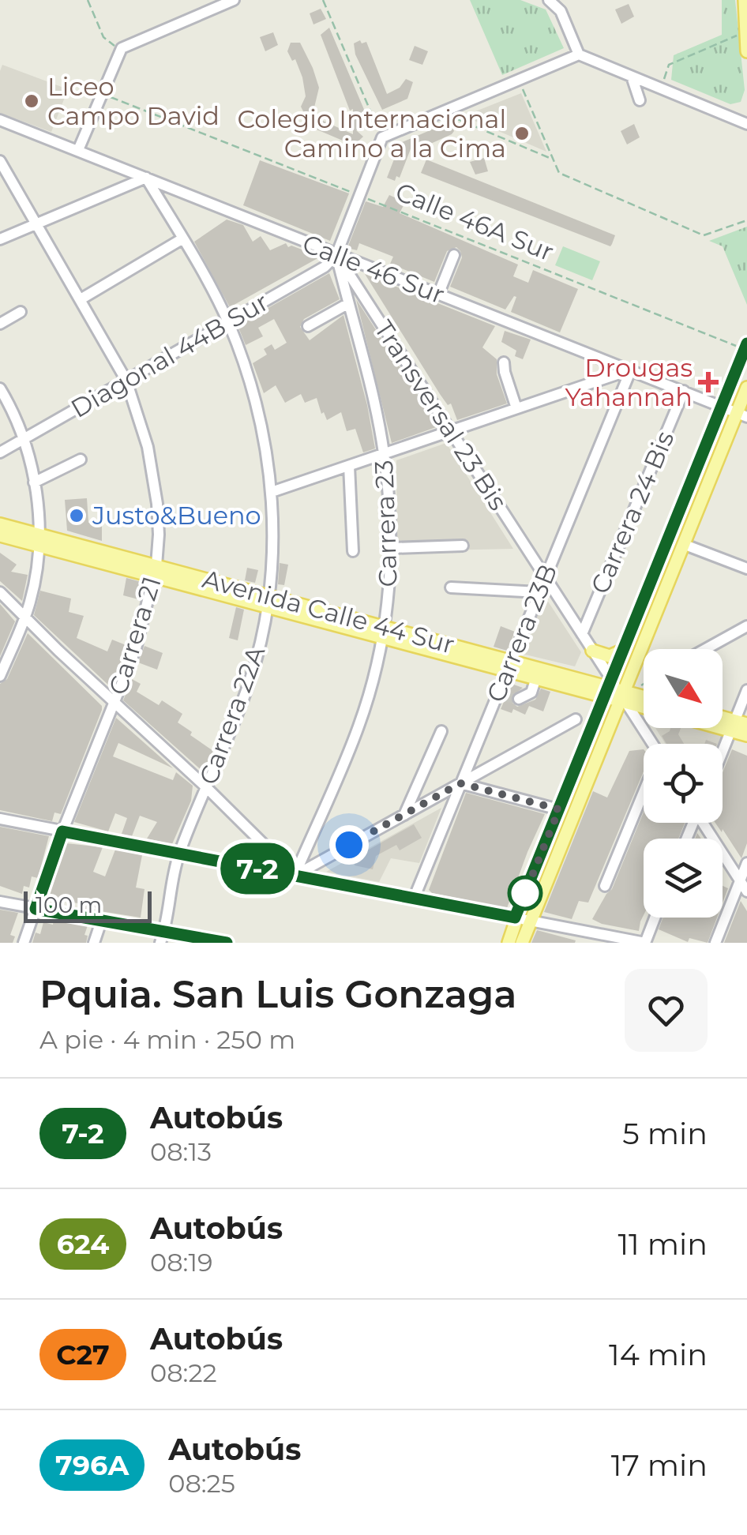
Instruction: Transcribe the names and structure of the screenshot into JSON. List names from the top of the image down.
{
  "streets": {
    "main road": ["Avenida Calle 44 Sur"],
    "street": [
      "Calle 46 Sur",
      "Diagonal 44B Sur",
      "Transversal 23 Bis",
      "Carrera 24 Bis",
      "Carrera 23",
      "Carrera 23B",
      "Carrera 21",
      "Carrera 22A"
    ],
    "path": ["Calle 46A Sur"]
  },
  "crossings": [
    ["Calle 46 Sur", "Diagonal 44B Sur"],
    ["Calle 46 Sur", "Transversal 23 Bis"],
    ["Calle 46 Sur", "Carrera 24 Bis"],
    ["Calle 46 Sur", "Carrera 23"],
    ["Calle 46 Sur", "Carrera 23B"],
    ["Calle 46 Sur", "Carrera 22A"],
    ["Diagonal 44B Sur", "Transversal 23 Bis"],
    ["Diagonal 44B Sur", "Carrera 23"],
    ["Diagonal 44B Sur", "Carrera 21"],
    ["Diagonal 44B Sur", "Carrera 22A"],
    ["Transversal 23 Bis", "Carrera 24 Bis"],
    ["Transversal 23 Bis", "Carrera 23"],
    ["Transversal 23 Bis", "Avenida Calle 44 Sur"],
    ["Transversal 23 Bis", "Carrera 23B"],
    ["Carrera 23", "Avenida Calle 44 Sur"],
    ["Avenida Calle 44 Sur", "Carrera 23B"],
    ["Avenida Calle 44 Sur", "Carrera 21"],
    ["Avenida Calle 44 Sur", "Carrera 22A"]
  ],
  "places": {
    "other": ["Liceo Campo David", "Colegio Internacional Camino a la Cima", "Justo&Bueno"],
    "health": ["Drougas Yahannah"]
  },
  "lines": ["bus line 7-2"],
  "scale_bar": "100 m",
  "north": "bottom right",
  "page": {
    "on_map": "7-2",
    "scale": "100 m",
    "heading": ["Pquia. San Luis Gonzaga", "A pie · 4 min · 250 m"],
    "list": [
      {
        "mark": "7-2",
        "name": "Autobús",
        "note": "08:13",
        "value": "5 min"
      },
      {
        "mark": "624",
        "name": "Autobús",
        "note": "08:19",
        "value": "11 min"
      },
      {
        "mark": "C27",
        "name": "Autobús",
        "note": "08:22",
        "value": "14 min"
      },
      {
        "mark": "796A",
        "name": "Autobús",
        "note": "08:25",
        "value": "17 min"
      }
    ]
  }
}
